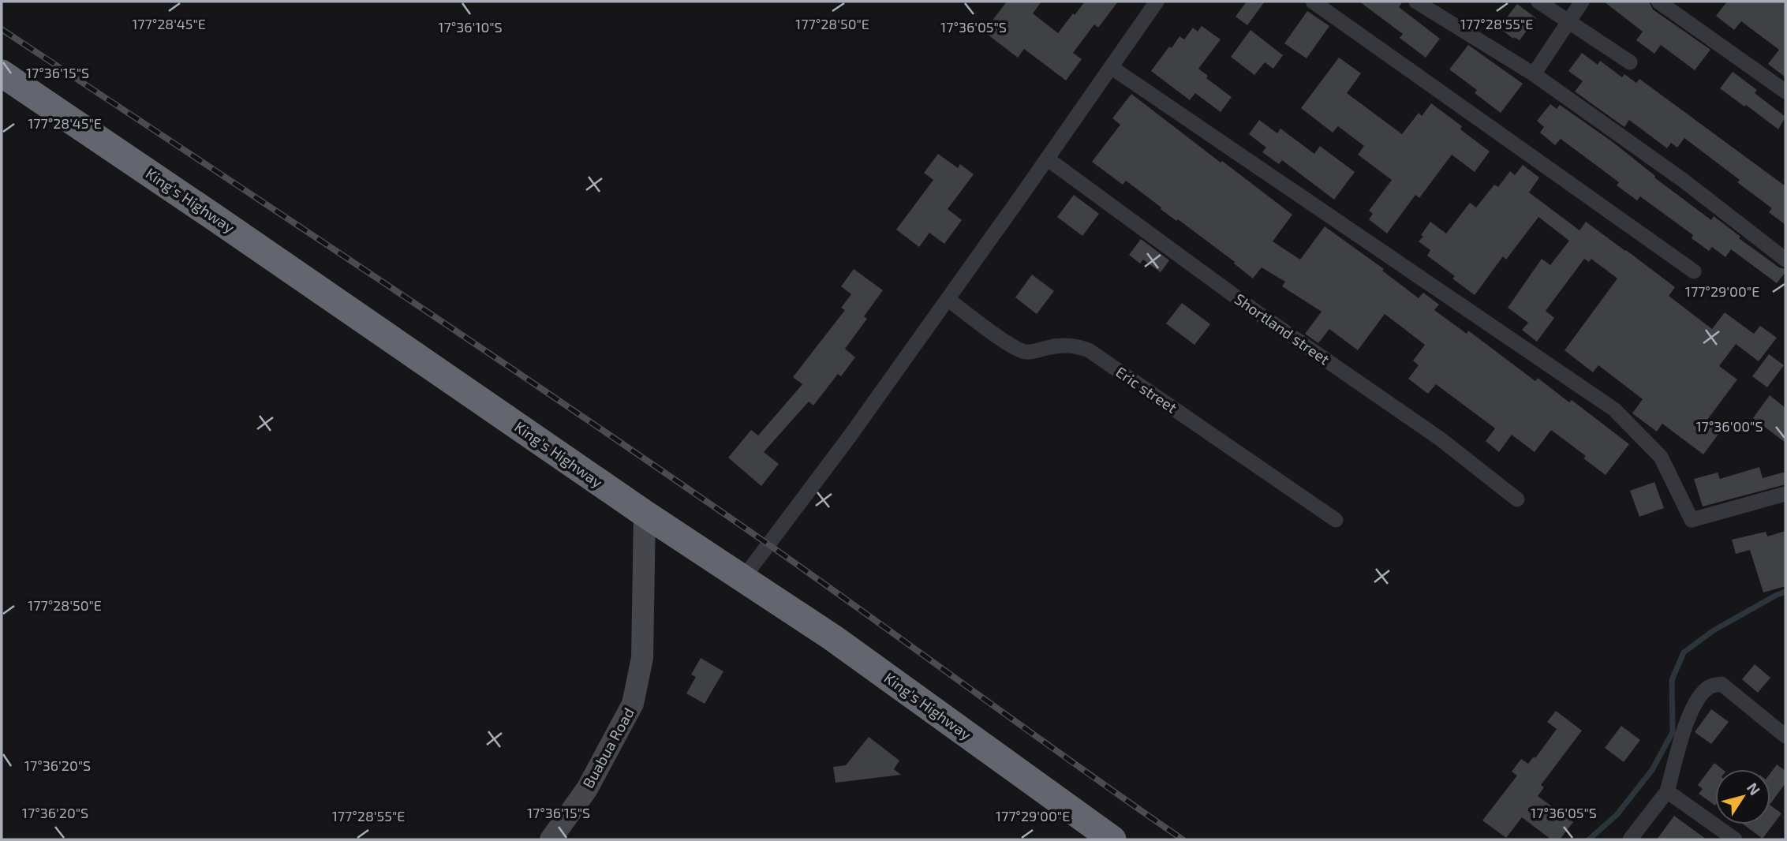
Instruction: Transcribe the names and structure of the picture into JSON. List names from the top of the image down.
{
  "streets": {
    "highway": ["King's Highway"],
    "street": ["Shortland street", "Eric street", "Buabua Road"]
  },
  "crossings": [
    ["King's Highway", "Buabua Road"]
  ],
  "north": "top right",
  "coordinates": [
    "177°28'55\"E",
    "177°28'45\"E",
    "177°28'50\"E",
    "17°36'10\"S",
    "17°36'05\"S",
    "17°36'15\"S",
    "177°29'00\"E",
    "17°36'00\"S",
    "17°36'20\"S"
  ]
}
